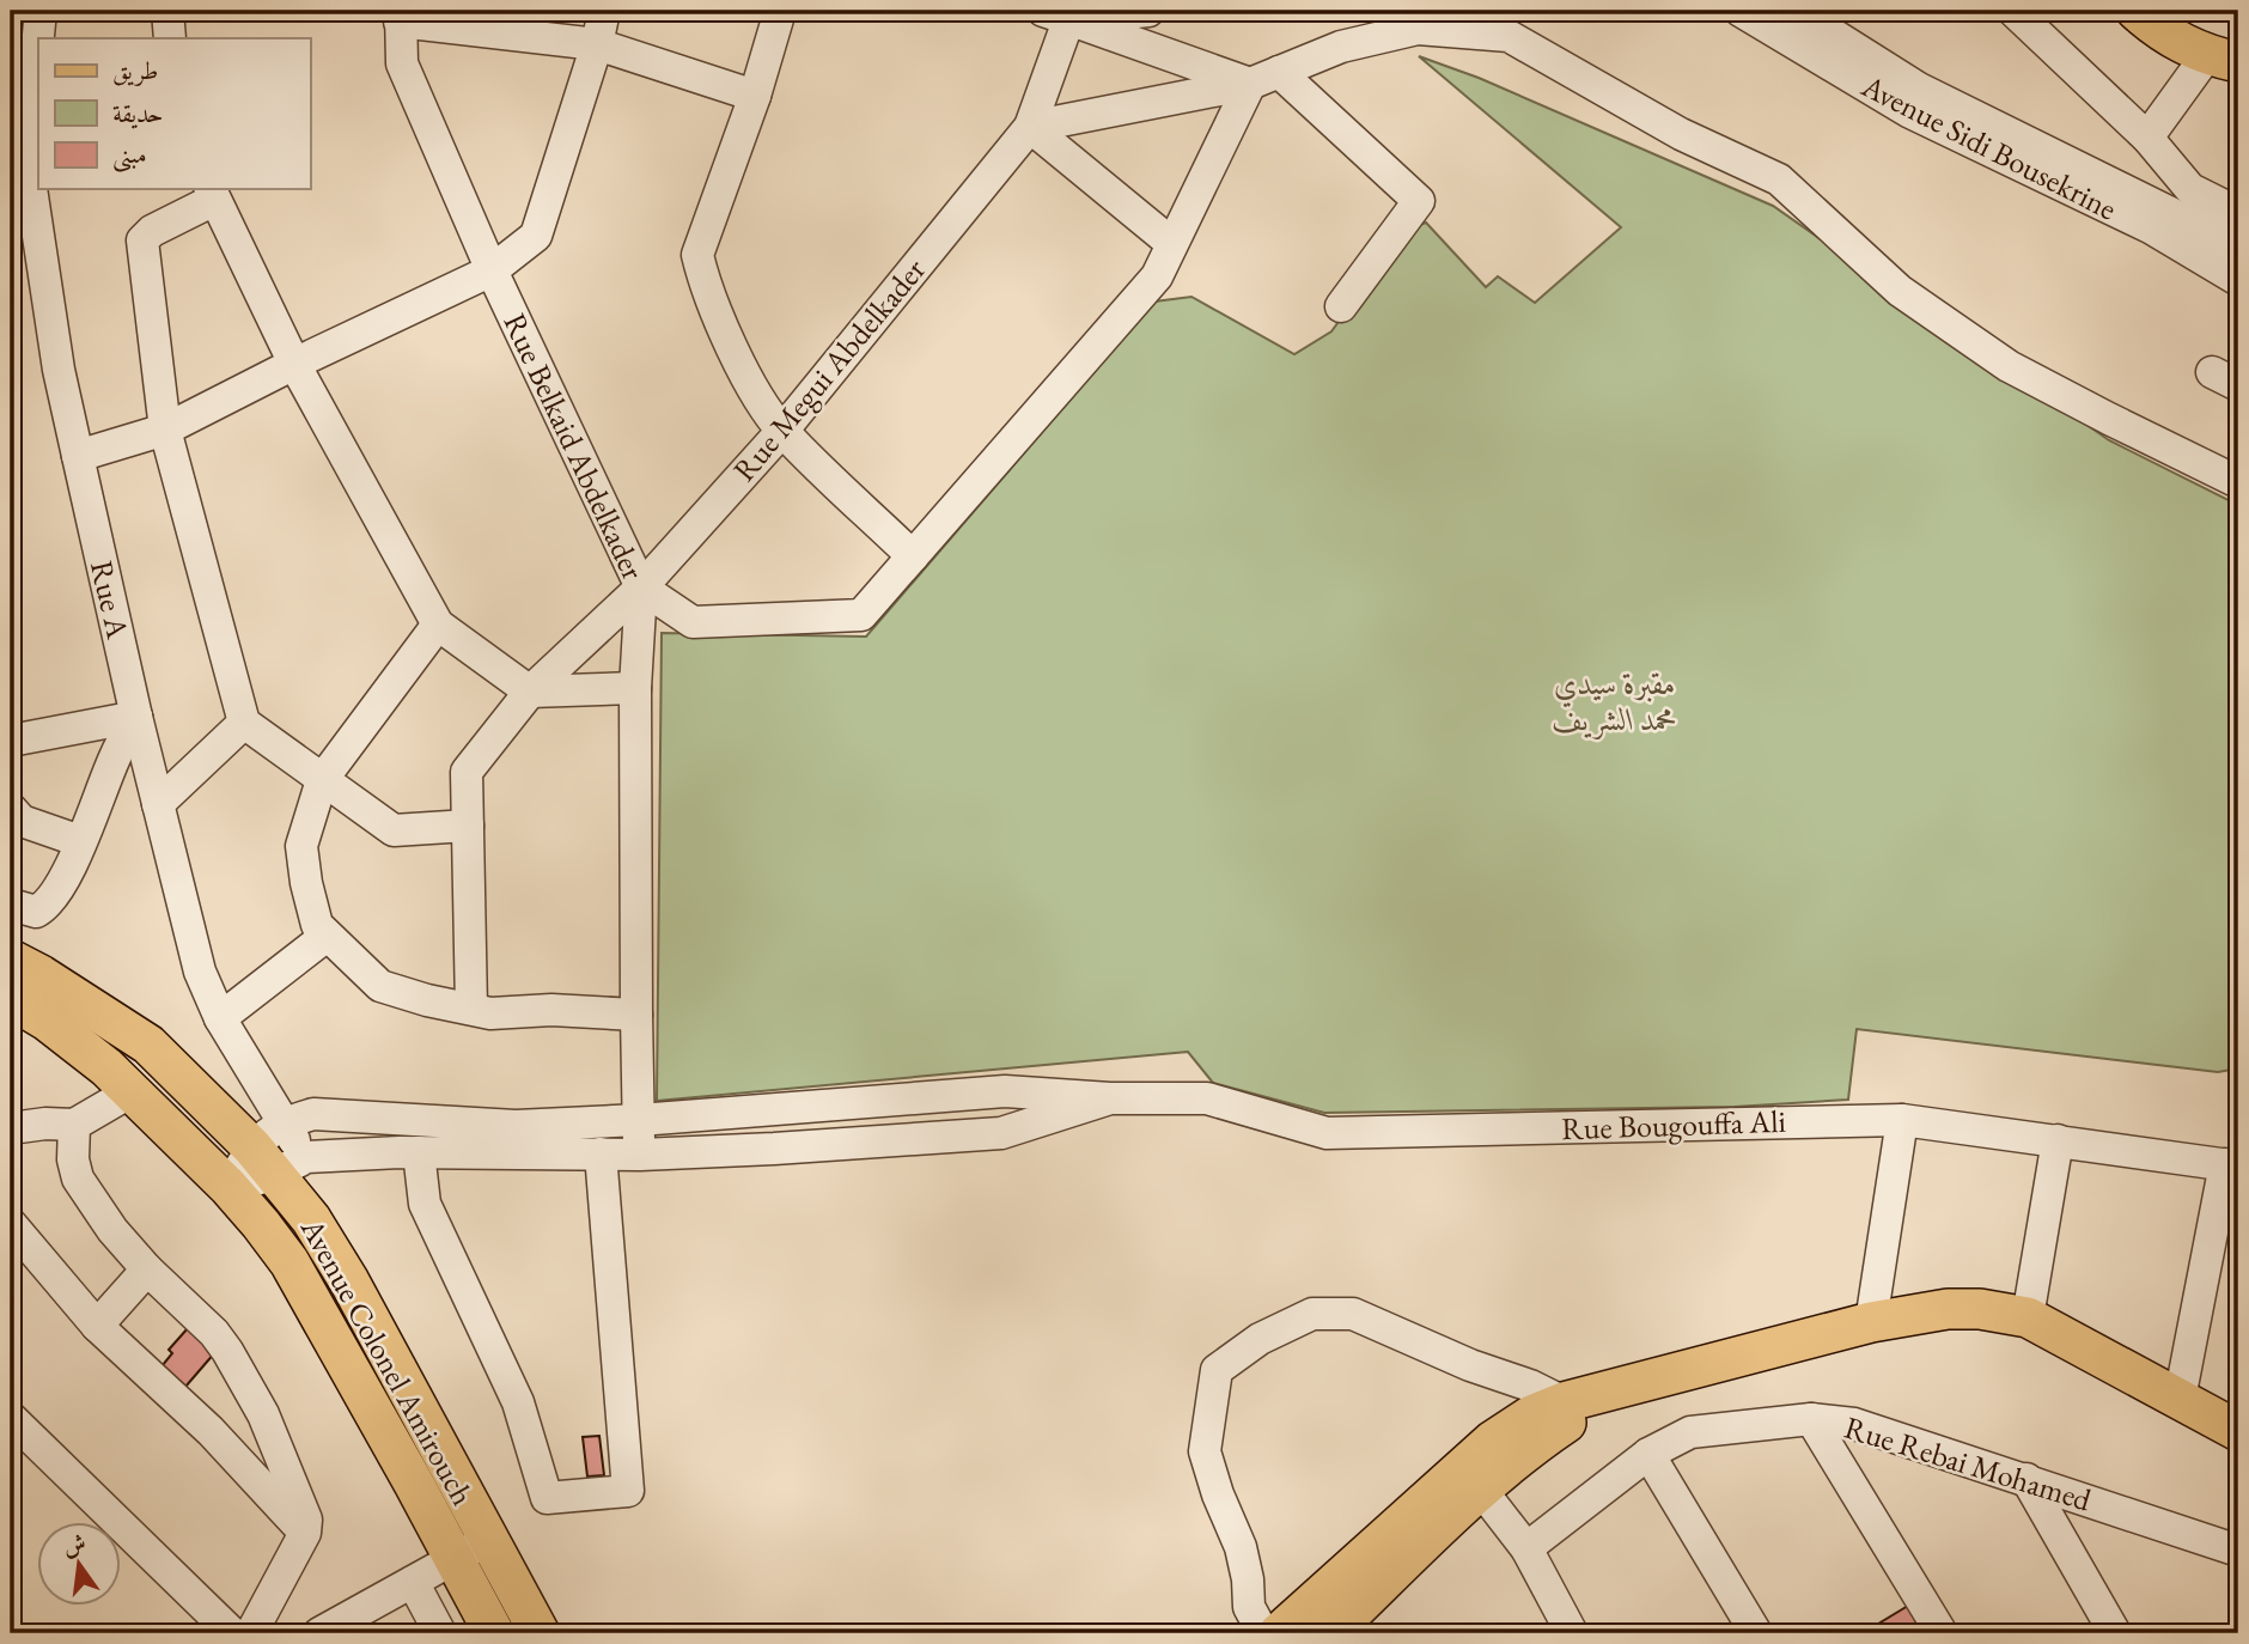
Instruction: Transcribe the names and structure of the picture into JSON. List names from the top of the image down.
{
  "streets": {
    "main road": ["Avenue Colonel Amirouch"],
    "street": [
      "Avenue Sidi Bousekrine",
      "Rue Megui Abdelkader",
      "Rue Belkaid Abdelkader",
      "Rue A",
      "Rue Bougouffa Ali",
      "Rue Rebai Mohamed"
    ]
  },
  "crossings": [
    ["Rue Megui Abdelkader", "Rue Belkaid Abdelkader"],
    ["Rue A", "Avenue Colonel Amirouch"]
  ],
  "parks": ["مقبرة سيدي محمد الشريف"],
  "legend": ["طريق", "حديقة", "مبنى"],
  "north": "top"
}
